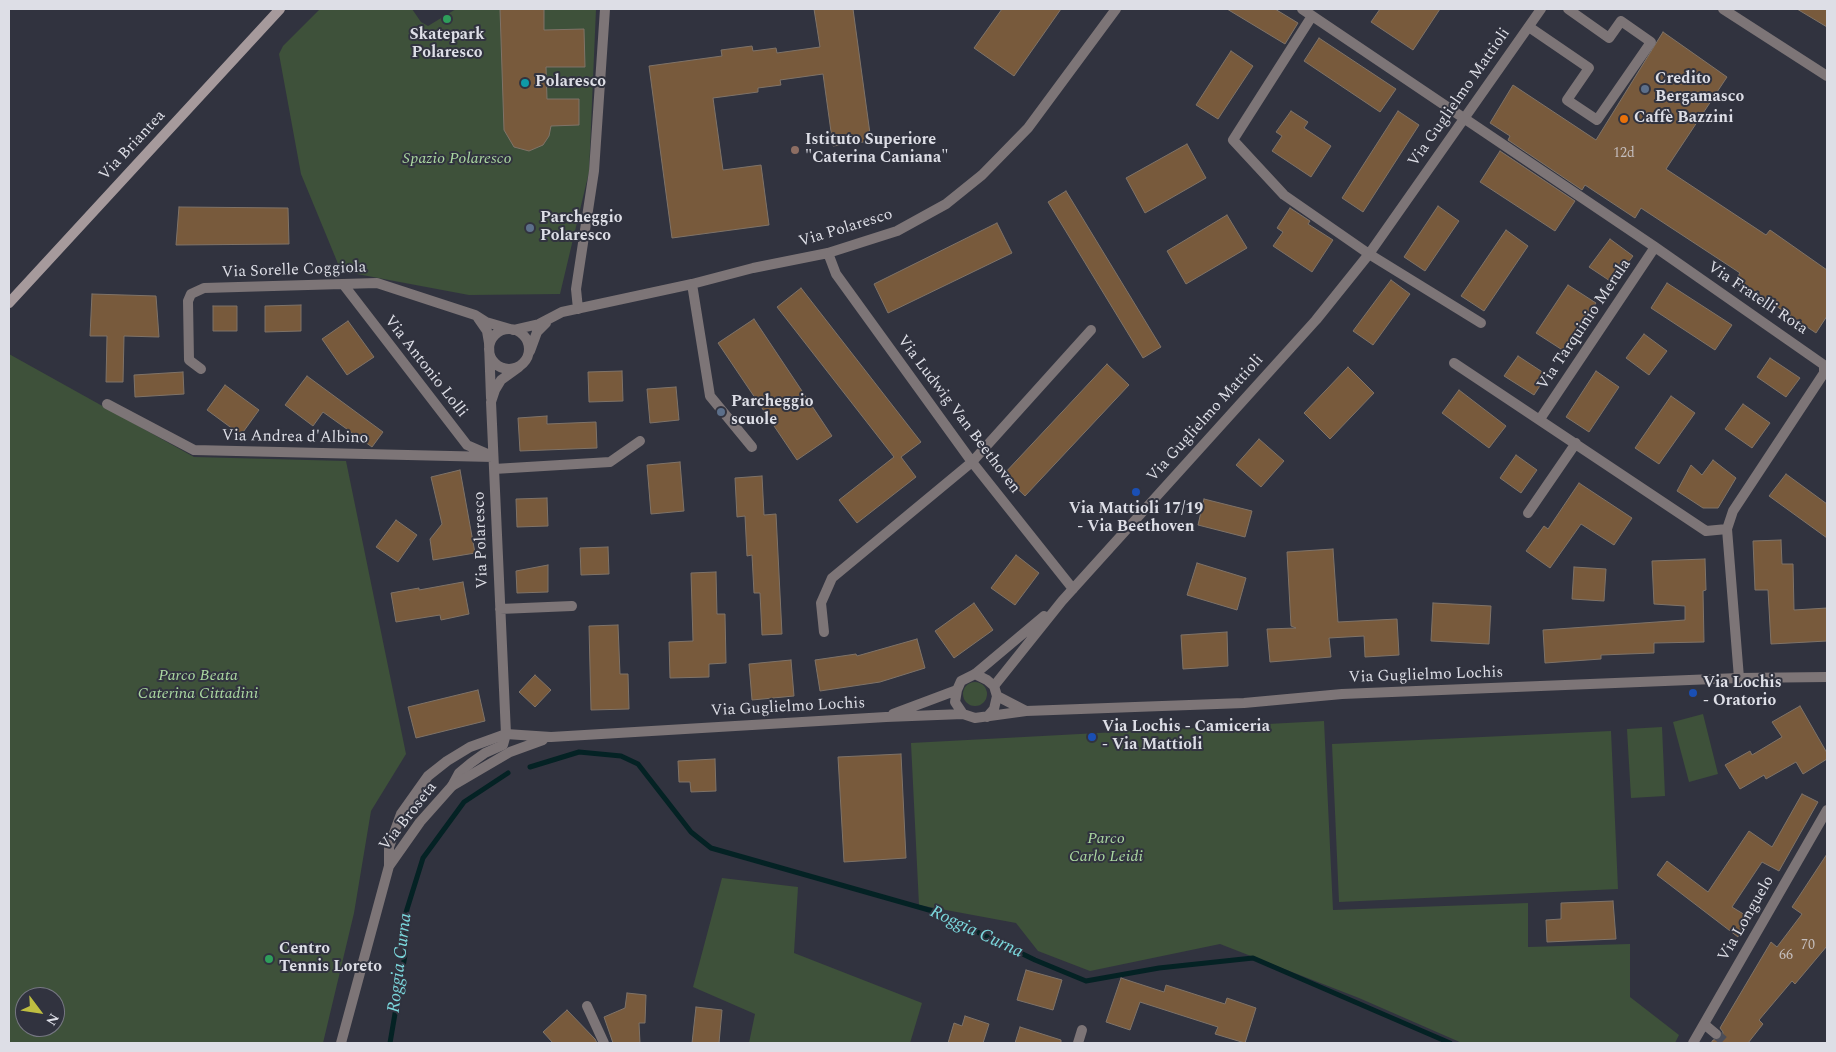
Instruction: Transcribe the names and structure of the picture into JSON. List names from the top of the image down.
{
  "streets": {
    "main road": ["Via Briantea"],
    "street": [
      "Via Guglielmo Mattioli",
      "Via Polaresco",
      "Via Sorelle Coggiola",
      "Via Fratelli Rota",
      "Via Tarquinio Merula",
      "Via Antonio Lolli",
      "Via Ludwig Van Beethoven",
      "Via Andrea d'Albino",
      "Via Guglielmo Lochis",
      "Via Broseta",
      "Via Longuelo"
    ]
  },
  "crossings": [
    ["Via Guglielmo Mattioli", "Via Fratelli Rota"],
    ["Via Guglielmo Mattioli", "Via Ludwig Van Beethoven"],
    ["Via Guglielmo Mattioli", "Via Guglielmo Lochis"],
    ["Via Polaresco", "Via Sorelle Coggiola"],
    ["Via Polaresco", "Via Antonio Lolli"],
    ["Via Polaresco", "Via Ludwig Van Beethoven"],
    ["Via Polaresco", "Via Andrea d'Albino"],
    ["Via Polaresco", "Via Guglielmo Lochis"],
    ["Via Polaresco", "Via Broseta"],
    ["Via Sorelle Coggiola", "Via Antonio Lolli"],
    ["Via Fratelli Rota", "Via Tarquinio Merula"],
    ["Via Fratelli Rota", "Via Guglielmo Lochis"],
    ["Via Antonio Lolli", "Via Andrea d'Albino"],
    ["Via Guglielmo Lochis", "Via Broseta"]
  ],
  "water": ["Roggia Curna"],
  "parks": ["Spazio Polaresco", "Parco Beata Caterina Cittadini", "Parco Carlo Leidi"],
  "places": [
    "Skatepark Polaresco",
    "Polaresco",
    "Credito Bergamasco",
    "Caffè Bazzini",
    "Istituto Superiore \"Caterina Caniana\"",
    "Parcheggio Polaresco",
    "Parcheggio scuole",
    "Via Mattioli 17/19 - Via Beethoven",
    "Via Lochis - Oratorio",
    "Via Lochis - Camiceria - Via Mattioli",
    "Centro Tennis Loreto"
  ],
  "house_numbers": ["12d", "70", "66"],
  "north": "bottom right"
}
